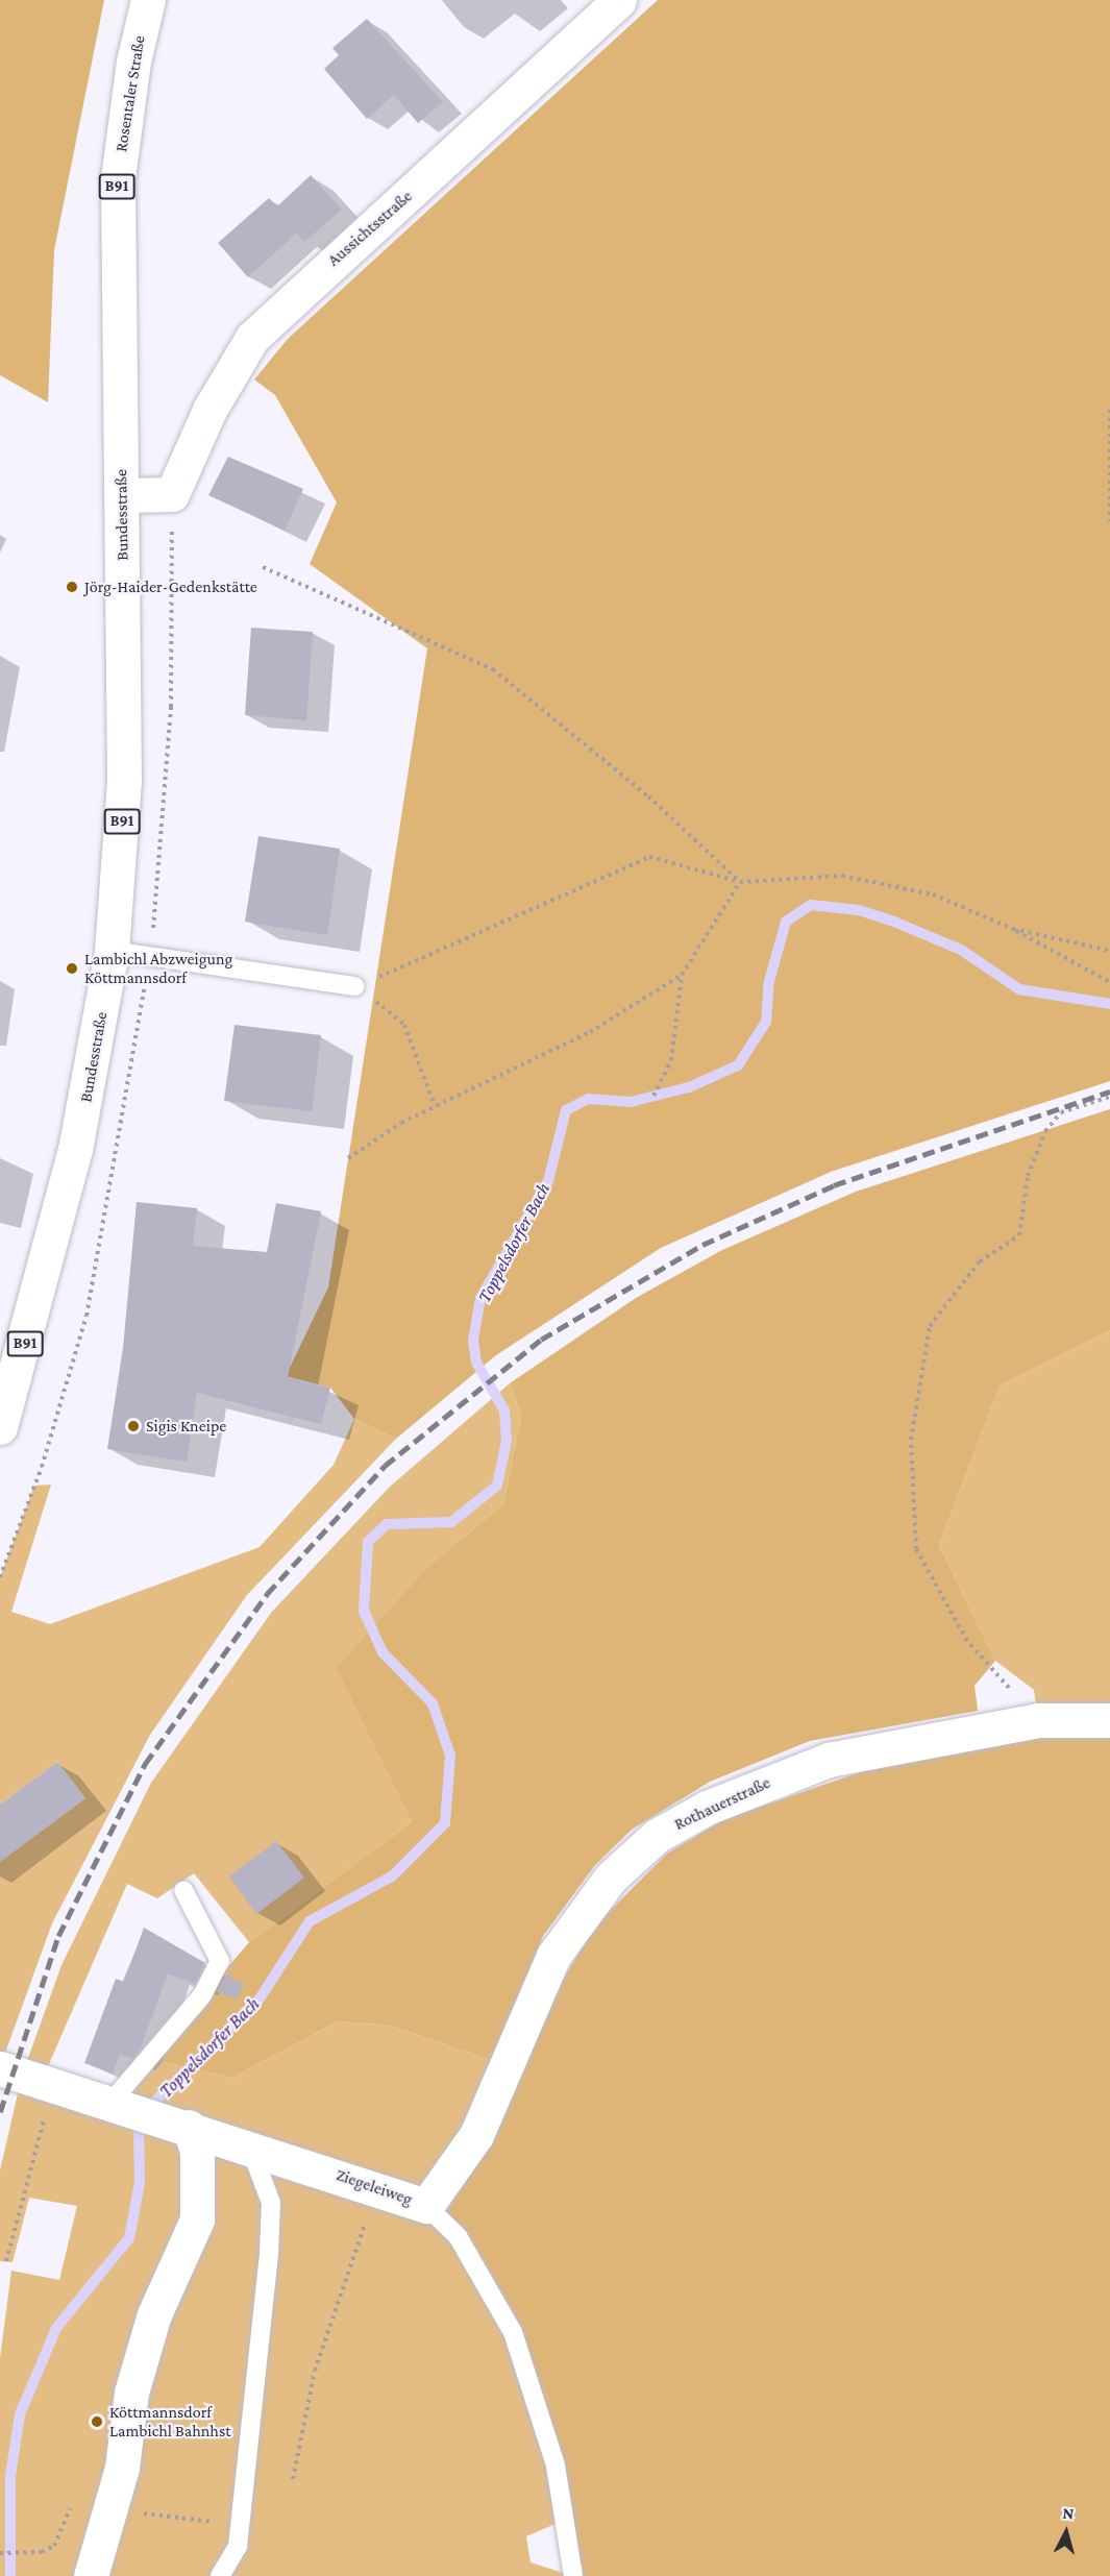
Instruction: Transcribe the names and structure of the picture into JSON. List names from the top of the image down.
{
  "streets": {
    "street": [
      "Rosentaler Straße",
      "B91",
      "Aussichtsstraße",
      "Bundesstraße",
      "Rothauerstraße",
      "Ziegeleiweg"
    ]
  },
  "crossings": [
    ["Rosentaler Straße", "Bundesstraße"],
    ["Aussichtsstraße", "Bundesstraße"],
    ["Rothauerstraße", "Ziegeleiweg"]
  ],
  "water": ["Toppelsdorfer Bach"],
  "places": [
    "Jörg-Haider-Gedenkstätte",
    "Lambichl Abzweigung Köttmannsdorf",
    "Sigis Kneipe",
    "Köttmannsdorf Lambichl Bahnhst"
  ],
  "north": "top"
}
